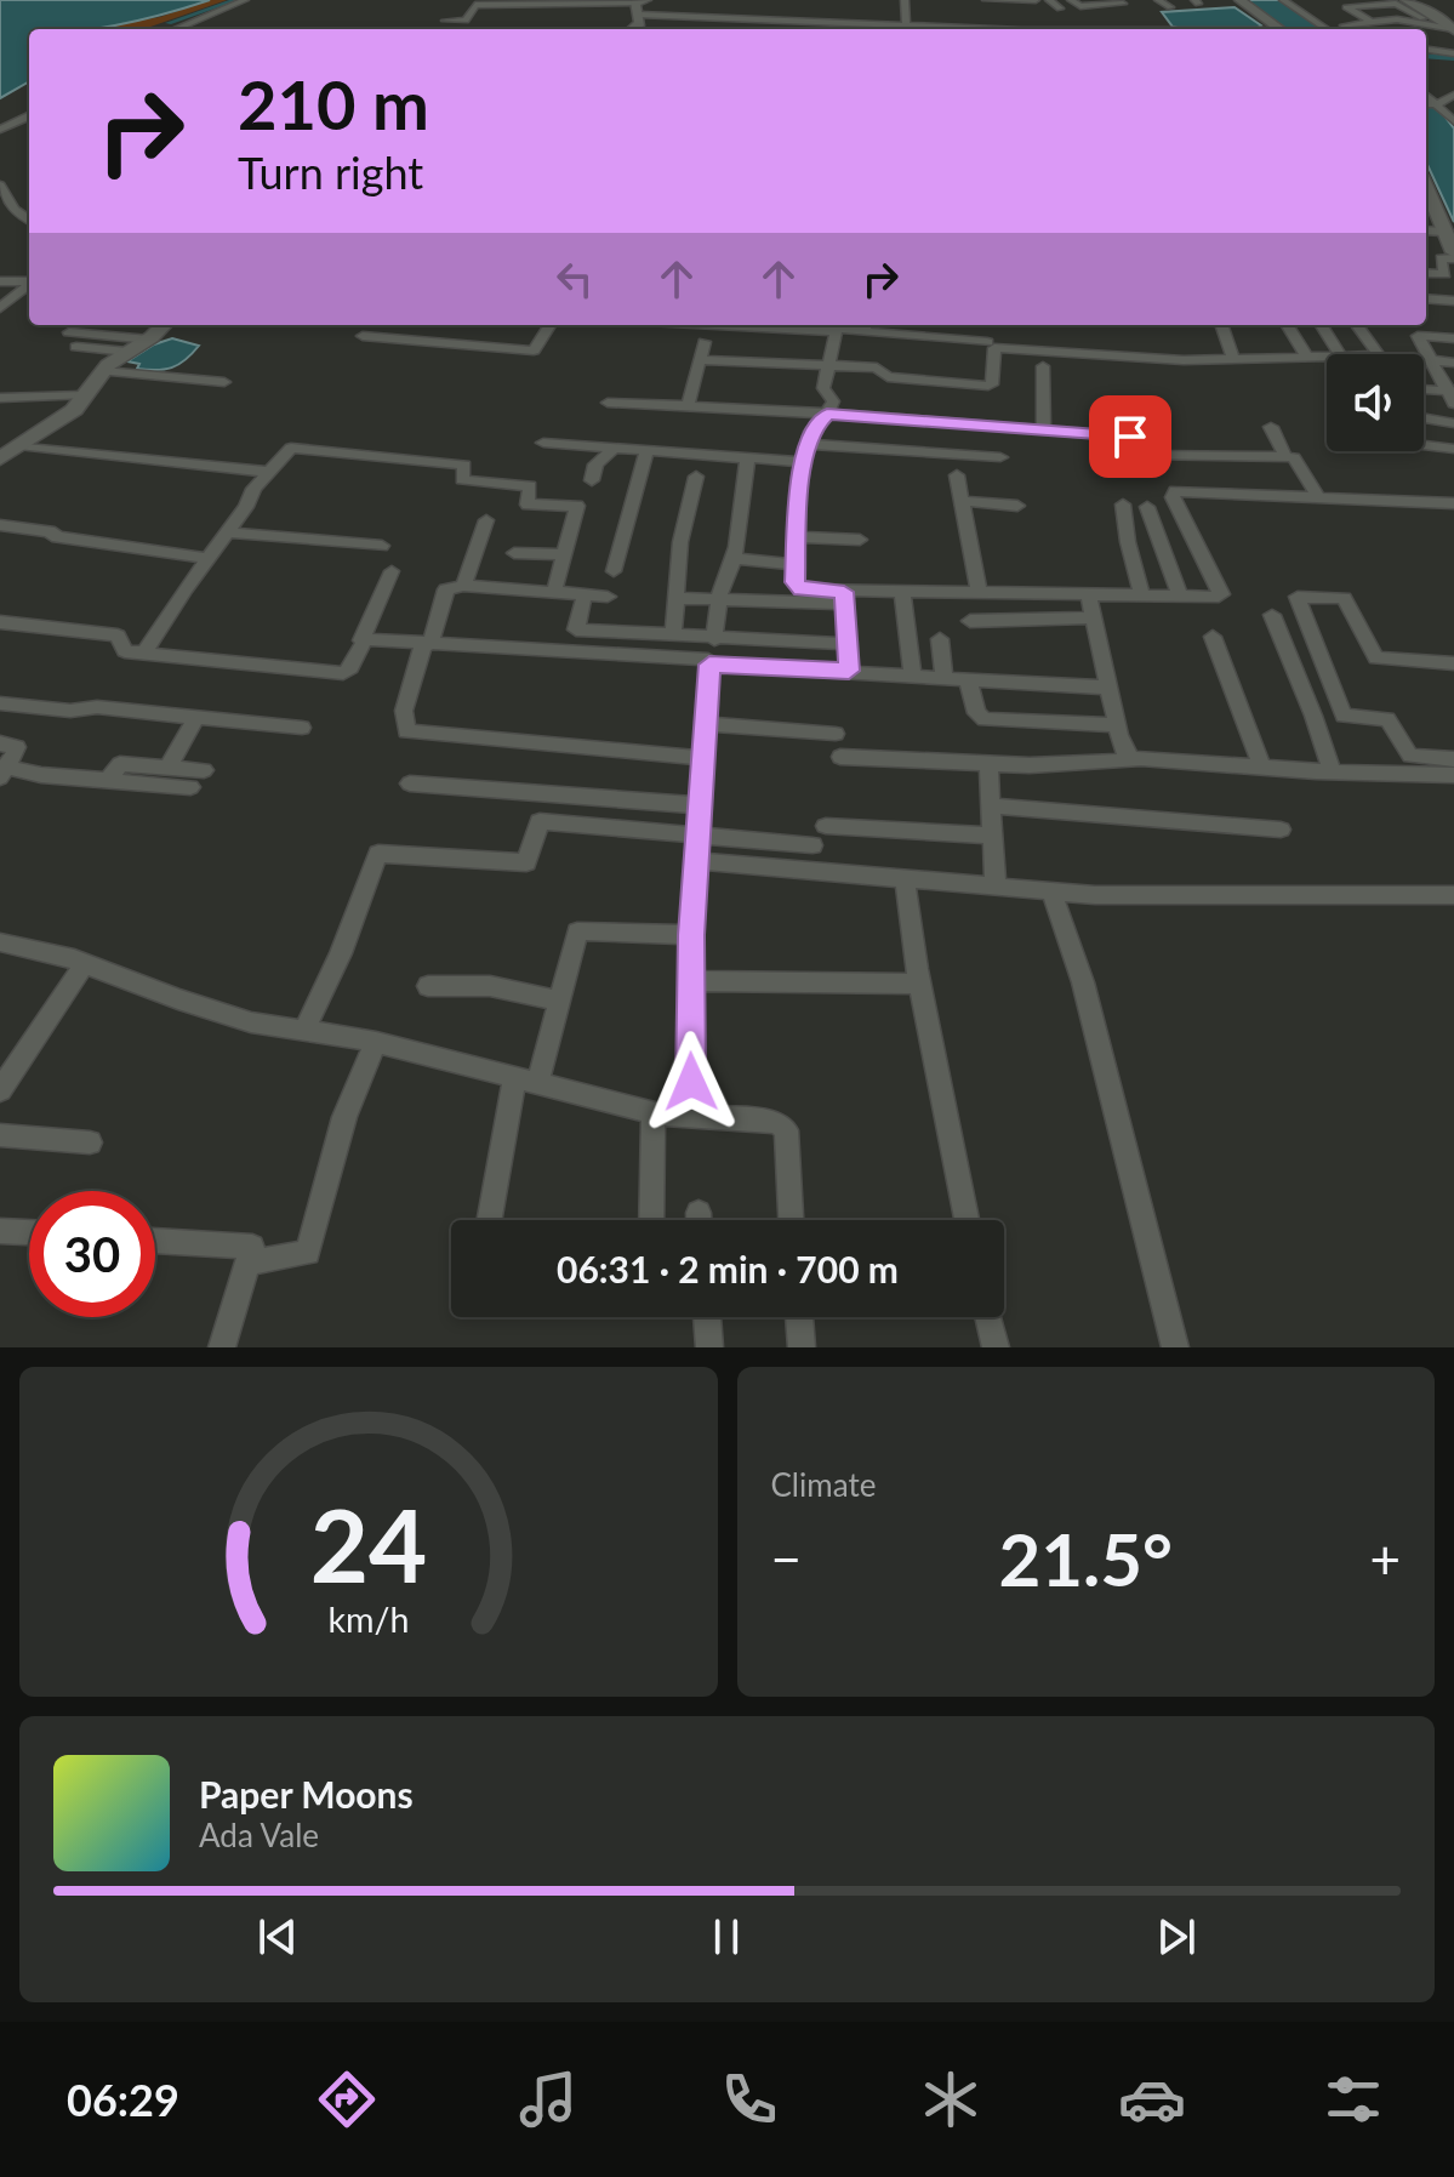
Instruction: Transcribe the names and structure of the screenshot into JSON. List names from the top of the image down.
{
  "page": {
    "turn": ["210 m", "Turn right"],
    "limit": "30",
    "trip": "06:31 · 2 min · 700 m",
    "tile": "Climate",
    "heat": ["−", "21.5°", "+"],
    "song": ["Paper Moons", "Ada Vale"],
    "tabs": "06:29",
    "gauge": ["24", "km/h"]
  }
}
